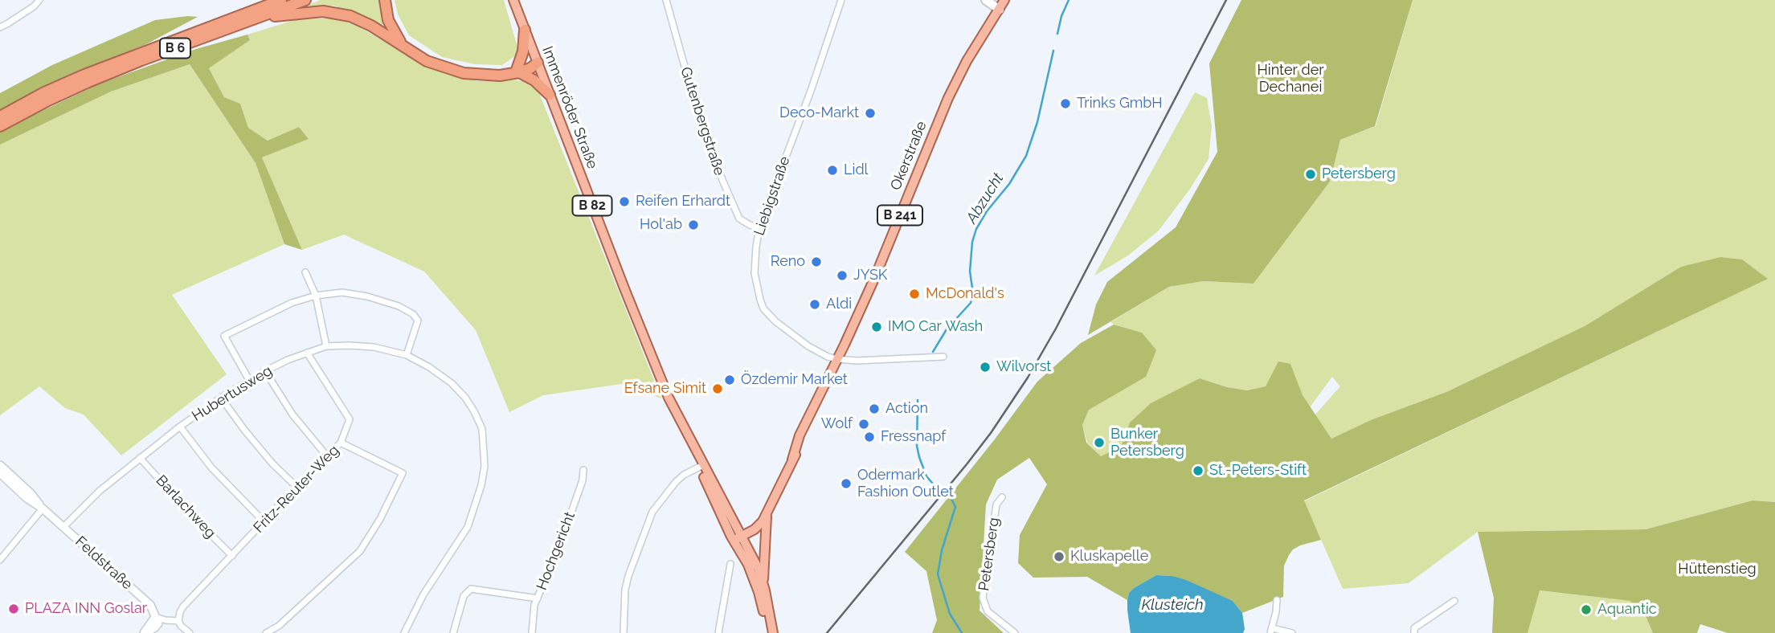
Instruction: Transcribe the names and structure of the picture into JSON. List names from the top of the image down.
{
  "streets": {
    "highway": ["B 6"],
    "main road": [
      "Immenröder Straße",
      "Okerstraße",
      "B 82",
      "B 241"
    ],
    "street": [
      "Gutenbergstraße",
      "Liebigstraße",
      "Hubertusweg",
      "Fritz-Reuter-Weg",
      "Barlachweg",
      "Hochgericht",
      "Petersberg",
      "Feldstraße"
    ]
  },
  "crossings": [
    ["Immenröder Straße", "Okerstraße"],
    ["Immenröder Straße", "B 82"],
    ["Gutenbergstraße", "Liebigstraße"],
    ["Okerstraße", "Liebigstraße"],
    ["Okerstraße", "B 82"],
    ["Hubertusweg", "Barlachweg"],
    ["Hubertusweg", "Feldstraße"],
    ["Fritz-Reuter-Weg", "Barlachweg"]
  ],
  "water": ["Abzucht", "Klusteich"],
  "parks": ["Hinter der Dechanei", "Hüttenstieg"],
  "places": [
    "Trinks GmbH",
    "Deco-Markt",
    "Lidl",
    "Petersberg",
    "Reifen Erhardt",
    "Hol'ab",
    "Reno",
    "JYSK",
    "McDonald's",
    "Aldi",
    "IMO Car Wash",
    "Wilvorst",
    "Özdemir Market",
    "Efsane Simit",
    "Action",
    "Wolf",
    "Fressnapf",
    "Bunker Petersberg",
    "St.-Peters-Stift",
    "Odermark Fashion Outlet",
    "Kluskapelle",
    "PLAZA INN Goslar",
    "Aquantic"
  ]
}
